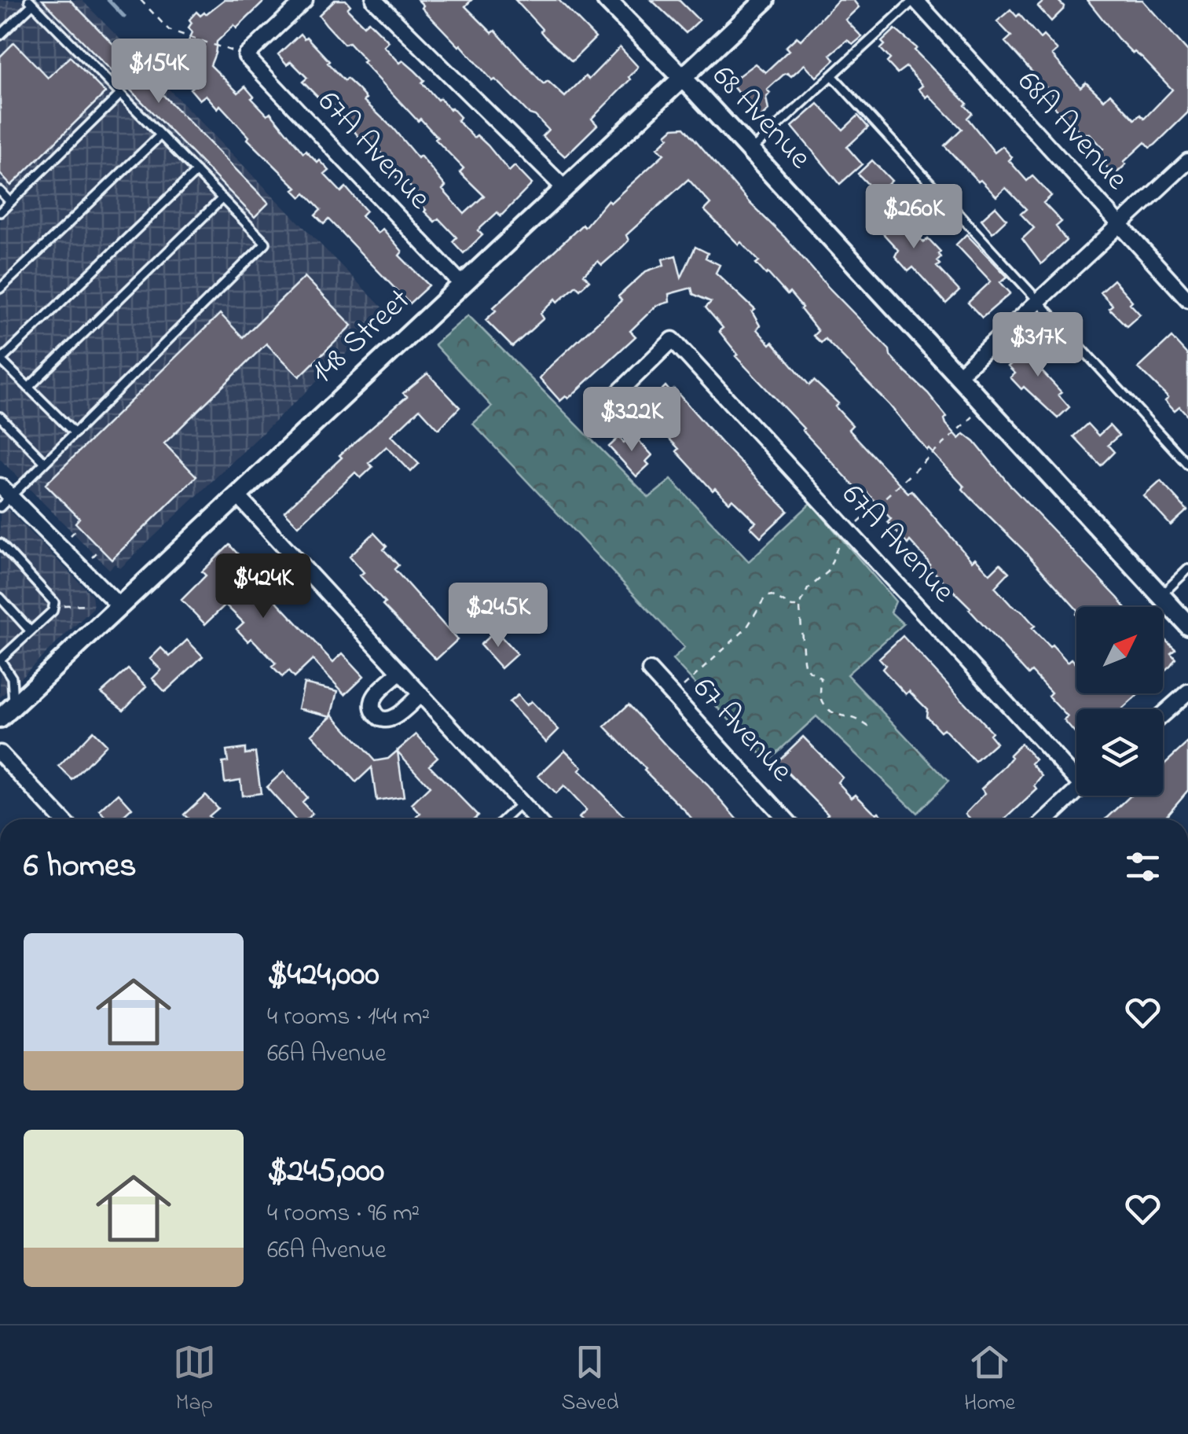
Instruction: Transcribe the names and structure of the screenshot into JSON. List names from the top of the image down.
{
  "streets": {
    "street": [
      "68 Avenue",
      "68A Avenue",
      "67A Avenue",
      "148 Street",
      "67 Avenue"
    ]
  },
  "crossings": [
    ["68 Avenue", "148 Street"],
    ["67A Avenue", "148 Street"]
  ],
  "north": "top right",
  "page": {
    "price": [
      "$154K",
      "$260K",
      "$317K",
      "$322K",
      "$424K",
      "$245K"
    ],
    "heading": "6 homes",
    "list": [
      {
        "name": "$424,000",
        "note": "4 rooms · 144 m² · 66A Avenue"
      },
      {
        "name": "$245,000",
        "note": "4 rooms · 96 m² · 66A Avenue"
      }
    ],
    "tabs": ["Map", "Saved", "Home"]
  }
}
